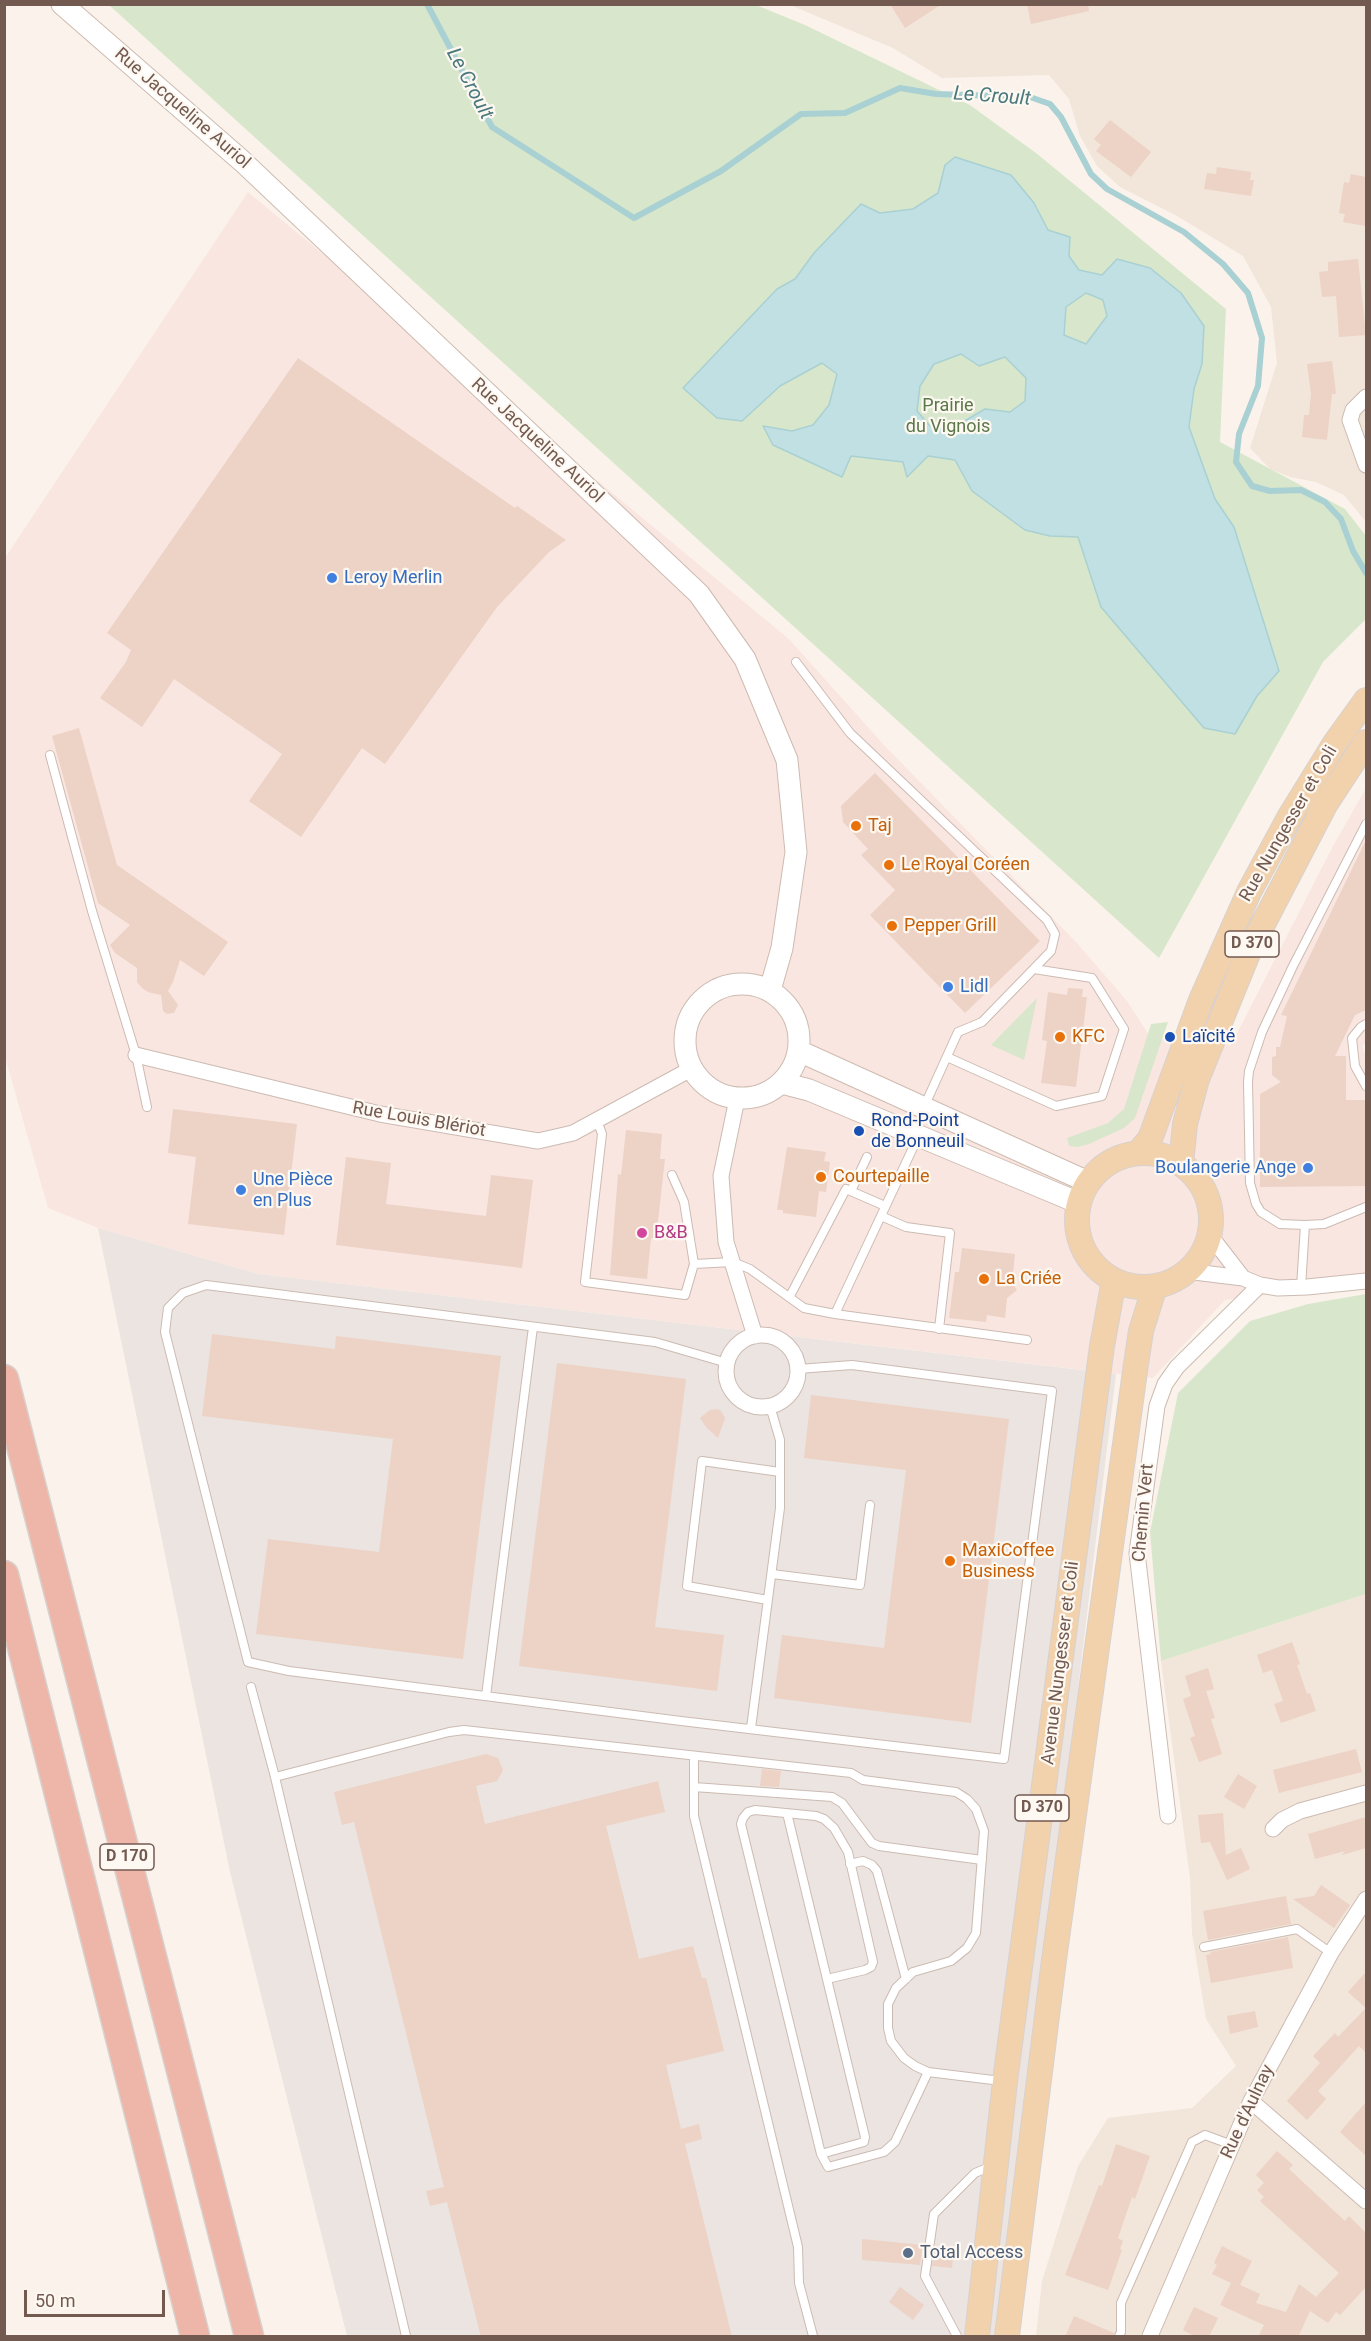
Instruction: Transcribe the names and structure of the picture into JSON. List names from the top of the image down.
{
  "streets": {
    "highway": ["D 170"],
    "main road": ["Rue Nungesser et Coli", "D 370", "Avenue Nungesser et Coli"],
    "street": [
      "Rue Jacqueline Auriol",
      "Rue Louis Blériot",
      "Chemin Vert",
      "Rue d'Aulnay"
    ]
  },
  "crossings": [
    ["Rue Jacqueline Auriol", "Rue Louis Blériot"],
    ["Rue Nungesser et Coli", "Avenue Nungesser et Coli"]
  ],
  "water": ["Le Croult"],
  "parks": ["Prairie du Vignois"],
  "places": [
    "Leroy Merlin",
    "Taj",
    "Le Royal Coréen",
    "Pepper Grill",
    "Lidl",
    "KFC",
    "Laïcité",
    "Rond-Point de Bonneuil",
    "Boulangerie Ange",
    "Courtepaille",
    "Une Pièce en Plus",
    "B&B",
    "La Criée",
    "MaxiCoffee Business",
    "Total Access"
  ],
  "scale_bar": "50 m"
}
